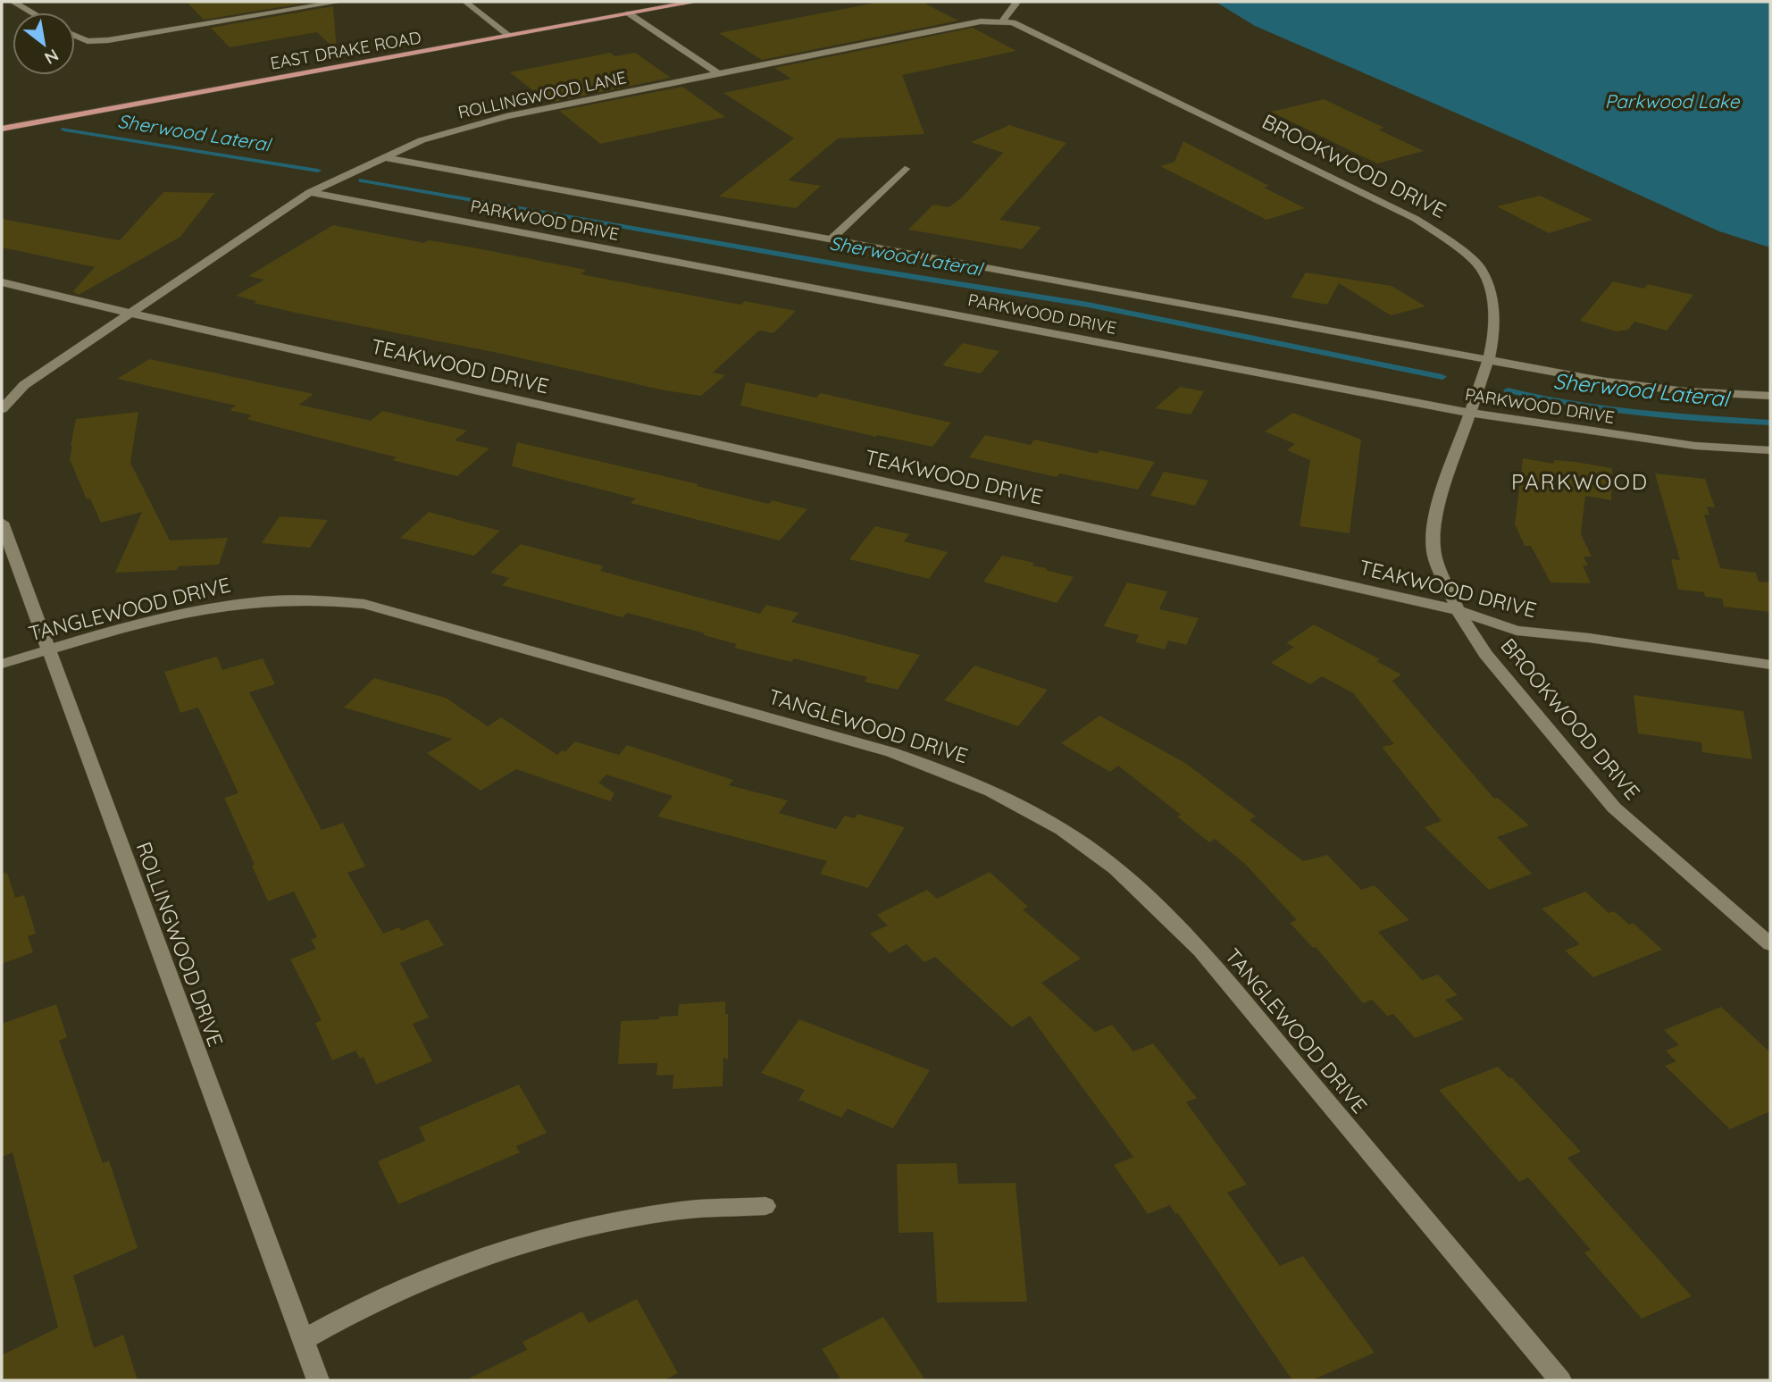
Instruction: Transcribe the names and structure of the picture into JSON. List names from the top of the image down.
{
  "streets": {
    "main road": ["EAST DRAKE ROAD"],
    "street": [
      "ROLLINGWOOD LANE",
      "BROOKWOOD DRIVE",
      "PARKWOOD DRIVE",
      "TEAKWOOD DRIVE",
      "TANGLEWOOD DRIVE",
      "ROLLINGWOOD DRIVE"
    ]
  },
  "crossings": [
    ["ROLLINGWOOD LANE", "BROOKWOOD DRIVE"],
    ["ROLLINGWOOD LANE", "PARKWOOD DRIVE"],
    ["ROLLINGWOOD LANE", "TEAKWOOD DRIVE"],
    ["BROOKWOOD DRIVE", "PARKWOOD DRIVE"],
    ["BROOKWOOD DRIVE", "TEAKWOOD DRIVE"],
    ["TANGLEWOOD DRIVE", "ROLLINGWOOD DRIVE"]
  ],
  "districts": ["PARKWOOD"],
  "water": ["Parkwood Lake", "Sherwood Lateral"],
  "north": "bottom right"
}
